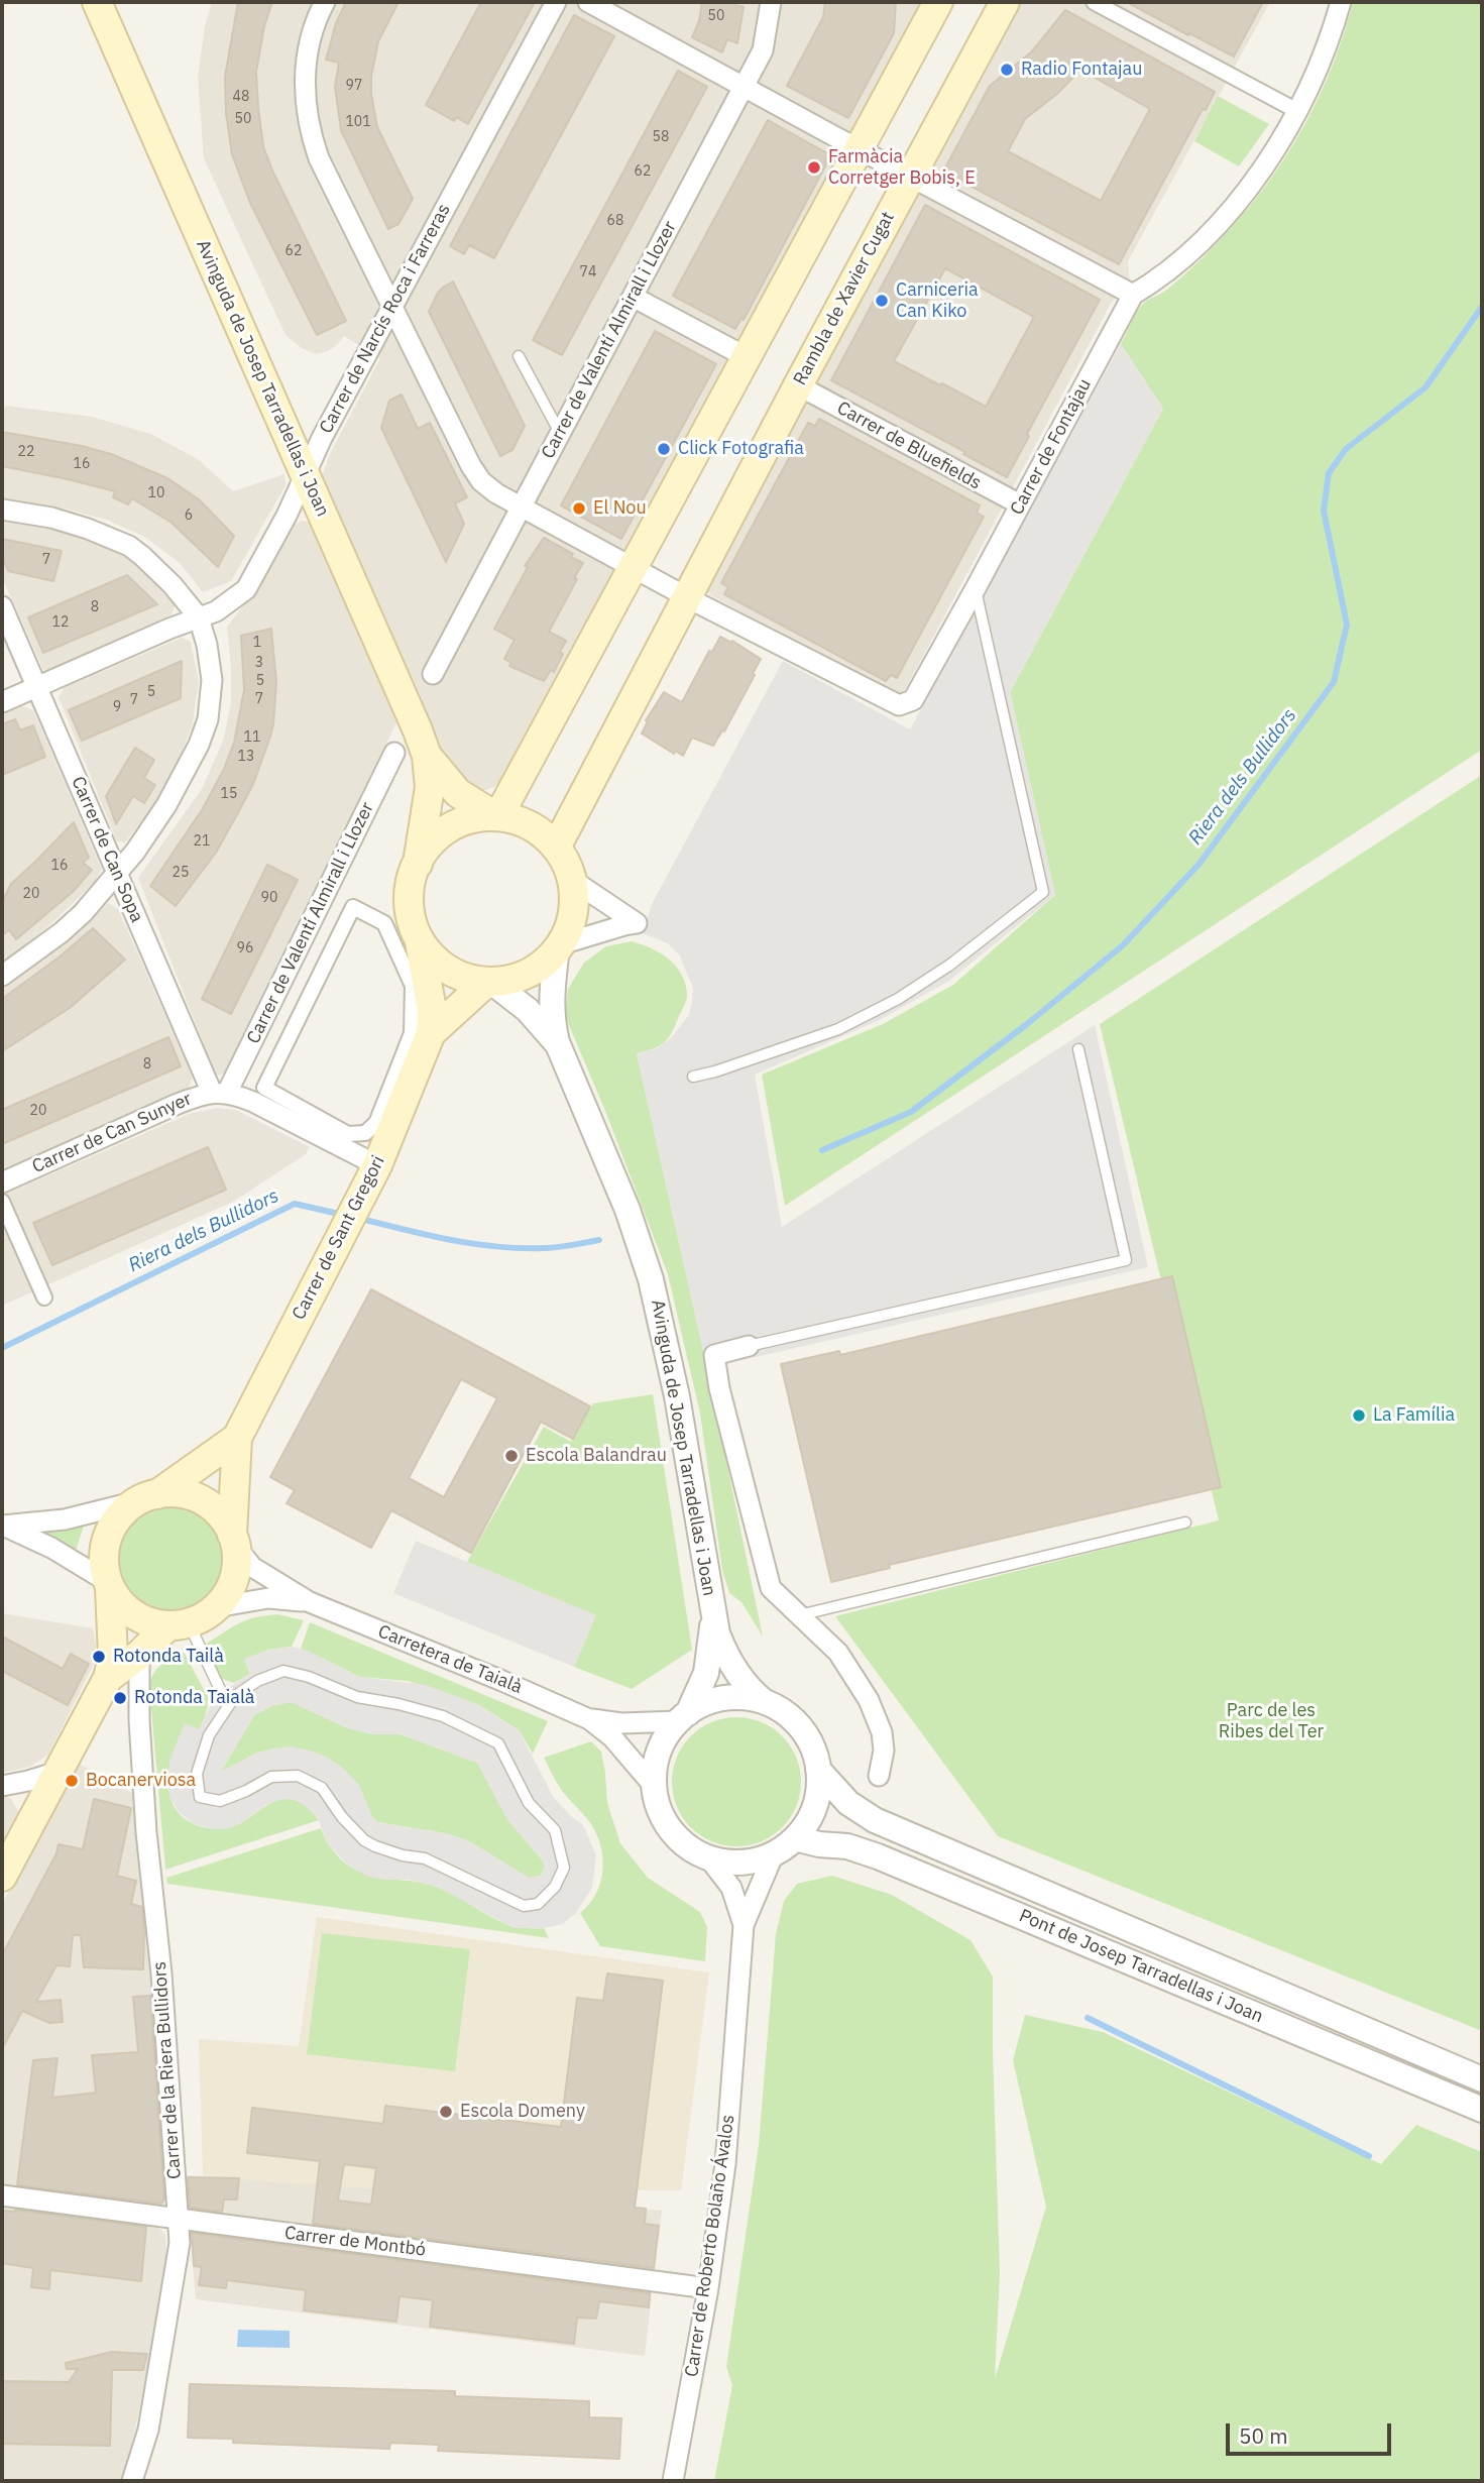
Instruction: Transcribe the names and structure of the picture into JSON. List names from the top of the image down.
{
  "streets": {
    "main road": ["Rambla de Xavier Cugat", "Avinguda de Josep Tarradellas i Joan", "Carrer de Sant Gregori"],
    "street": [
      "Carrer de Narcís Roca i Farreras",
      "Carrer de Valentí Almirall i Llozer",
      "Carrer de Bluefields",
      "Carrer de Fontajau",
      "Carrer de Can Sopa",
      "Carrer de Can Sunyer",
      "Carretera de Taialà",
      "Pont de Josep Tarradellas i Joan",
      "Carrer de la Riera Bullidors",
      "Carrer de Montbó",
      "Carrer de Roberto Bolaño Ávalos"
    ]
  },
  "crossings": [
    ["Rambla de Xavier Cugat", "Avinguda de Josep Tarradellas i Joan"],
    ["Rambla de Xavier Cugat", "Carrer de Bluefields"],
    ["Rambla de Xavier Cugat", "Carrer de Fontajau"],
    ["Rambla de Xavier Cugat", "Carrer de Sant Gregori"],
    ["Carrer de Narcís Roca i Farreras", "Avinguda de Josep Tarradellas i Joan"],
    ["Carrer de Narcís Roca i Farreras", "Carrer de Can Sopa"],
    ["Carrer de Valentí Almirall i Llozer", "Carrer de Can Sopa"],
    ["Carrer de Valentí Almirall i Llozer", "Carrer de Can Sunyer"],
    ["Avinguda de Josep Tarradellas i Joan", "Carrer de Sant Gregori"],
    ["Avinguda de Josep Tarradellas i Joan", "Carretera de Taialà"],
    ["Avinguda de Josep Tarradellas i Joan", "Pont de Josep Tarradellas i Joan"],
    ["Avinguda de Josep Tarradellas i Joan", "Carrer de Roberto Bolaño Ávalos"],
    ["Carrer de Bluefields", "Carrer de Fontajau"],
    ["Carrer de Can Sopa", "Carrer de Can Sunyer"],
    ["Carrer de Sant Gregori", "Carretera de Taialà"],
    ["Carretera de Taialà", "Pont de Josep Tarradellas i Joan"],
    ["Carretera de Taialà", "Carrer de Roberto Bolaño Ávalos"],
    ["Pont de Josep Tarradellas i Joan", "Carrer de Roberto Bolaño Ávalos"],
    ["Carrer de la Riera Bullidors", "Carrer de Montbó"],
    ["Carrer de Montbó", "Carrer de Roberto Bolaño Ávalos"]
  ],
  "water": ["Riera dels Bullidors"],
  "parks": ["Parc de les Ribes del Ter"],
  "places": [
    "Radio Fontajau",
    "Farmàcia Corretger Bobis, E",
    "Carniceria Can Kiko",
    "Click Fotografia",
    "El Nou",
    "La Família",
    "Escola Balandrau",
    "Rotonda Tailà",
    "Rotonda Taialà",
    "Bocanerviosa",
    "Escola Domeny"
  ],
  "house_numbers": [
    "50",
    "97",
    "48",
    "50",
    "101",
    "58",
    "62",
    "68",
    "62",
    "74",
    "22",
    "16",
    "10",
    "6",
    "7",
    "8",
    "12",
    "1",
    "3",
    "5",
    "5",
    "7",
    "7",
    "9",
    "11",
    "13",
    "15",
    "21",
    "16",
    "25",
    "20",
    "90",
    "96",
    "8",
    "20"
  ],
  "scale_bar": "50 m"
}
